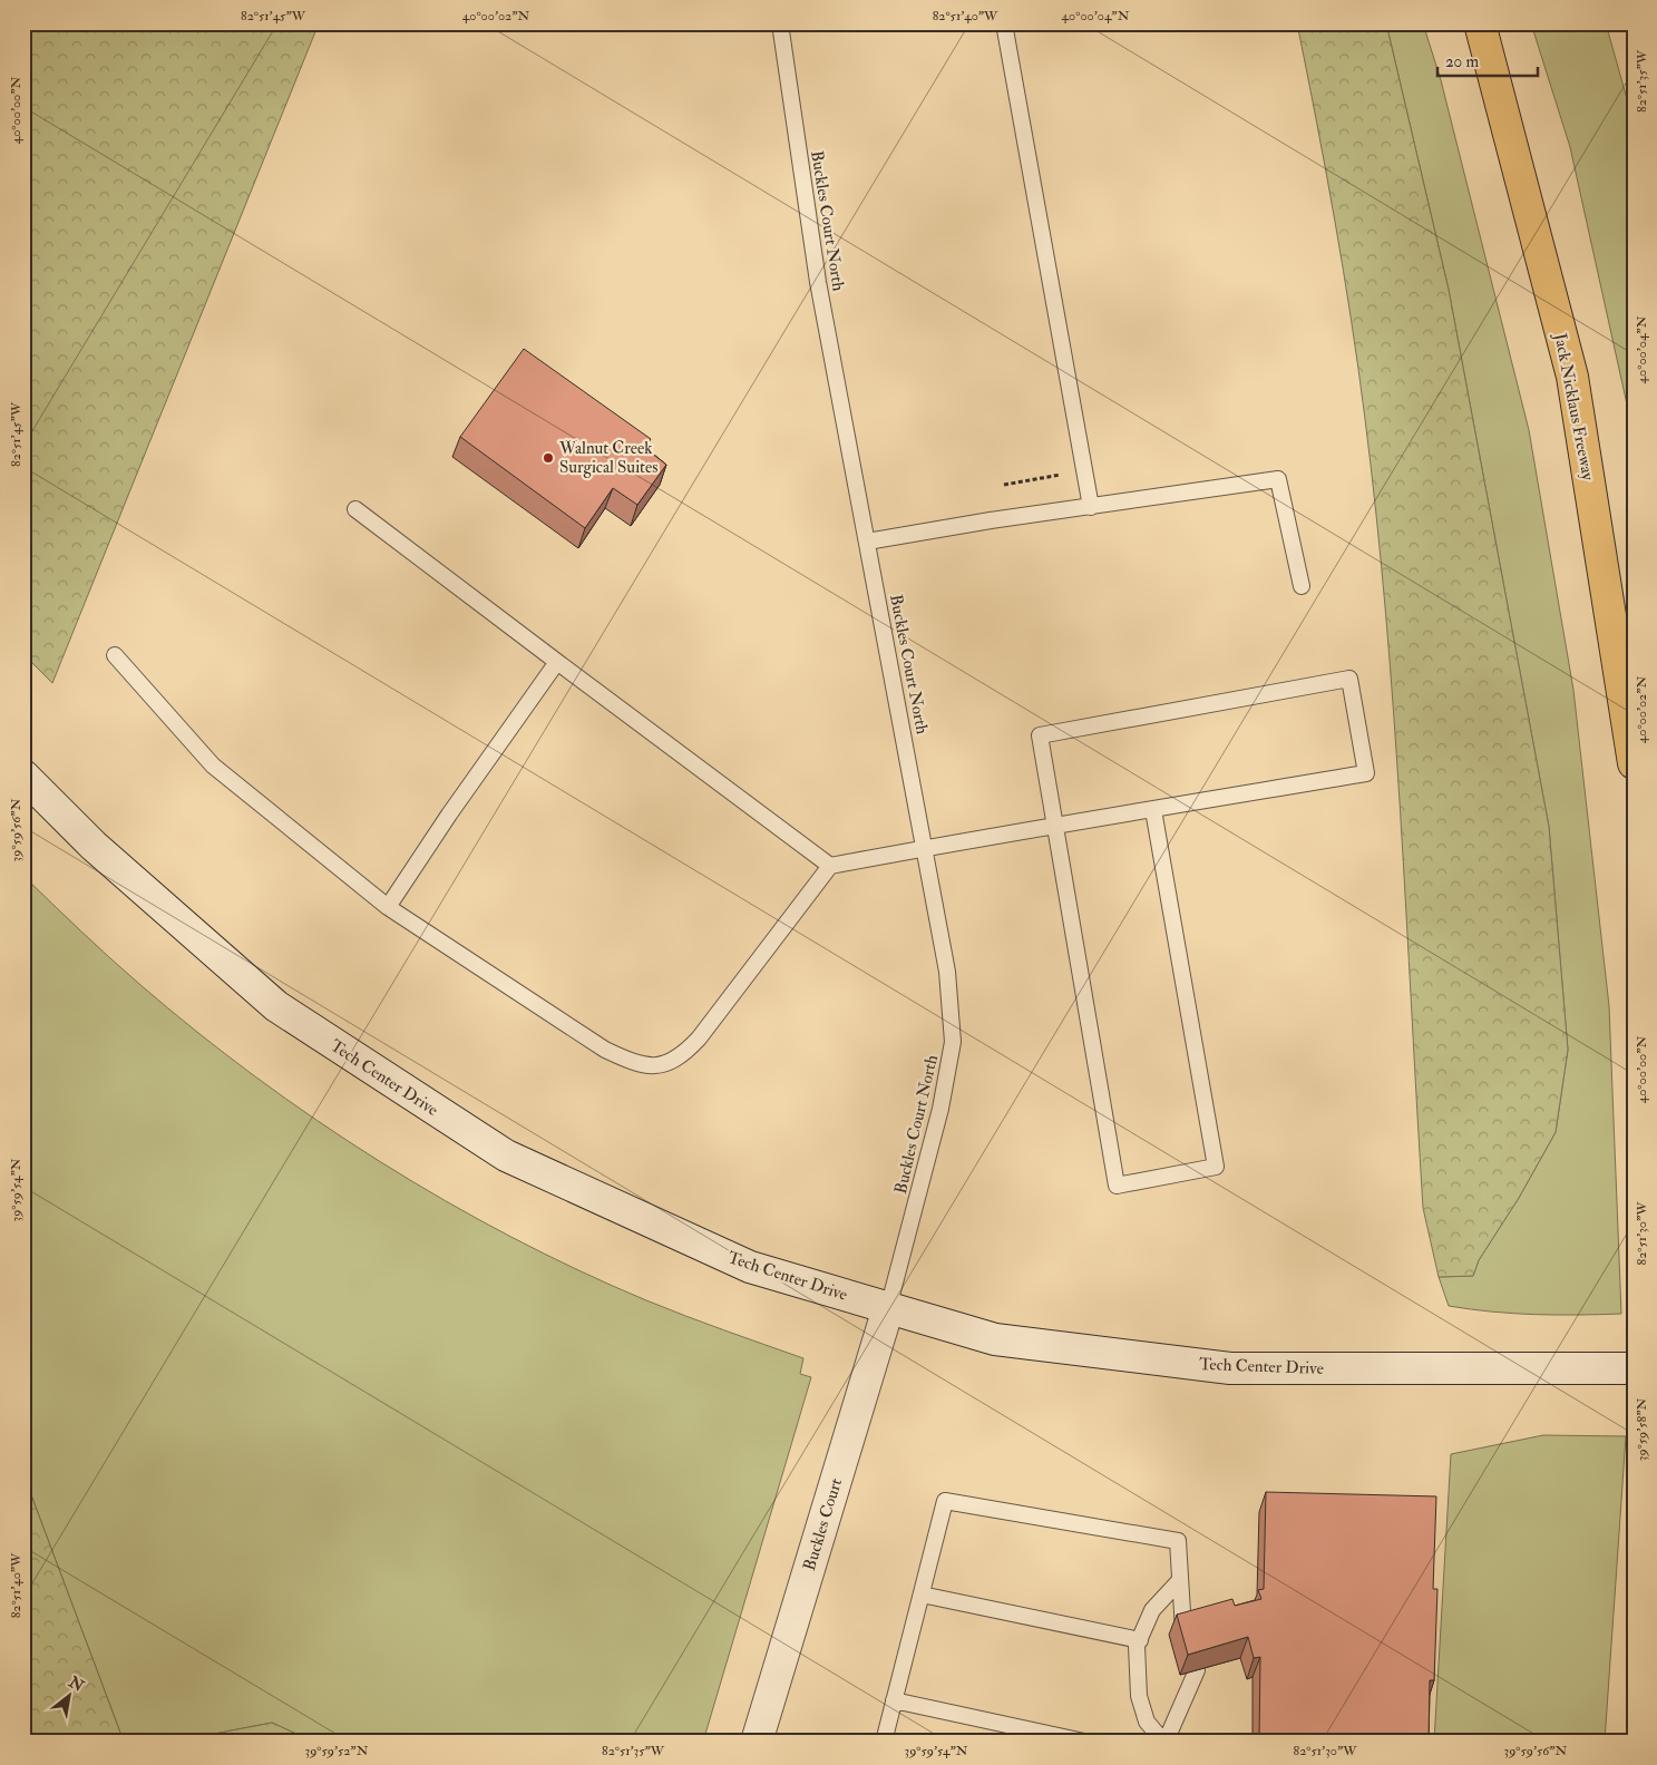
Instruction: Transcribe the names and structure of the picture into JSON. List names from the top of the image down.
{
  "streets": {
    "highway": ["Jack Nicklaus Freeway"],
    "main road": ["Tech Center Drive", "Buckles Court"],
    "lane": ["Buckles Court North"]
  },
  "crossings": [
    ["Buckles Court North", "Tech Center Drive"],
    ["Buckles Court North", "Buckles Court"],
    ["Tech Center Drive", "Buckles Court"]
  ],
  "places": ["Walnut Creek Surgical Suites"],
  "scale_bar": "20 m",
  "north": "top right",
  "coordinates": [
    "82°51'45\"W",
    "40°00'02\"N",
    "82°51'40\"W",
    "40°00'04\"N",
    "82°51'35\"W",
    "40°00'00\"N",
    "39°59'56\"N",
    "39°59'54\"N",
    "82°51'30\"W",
    "39°59'58\"N",
    "39°59'52\"N"
  ]
}
